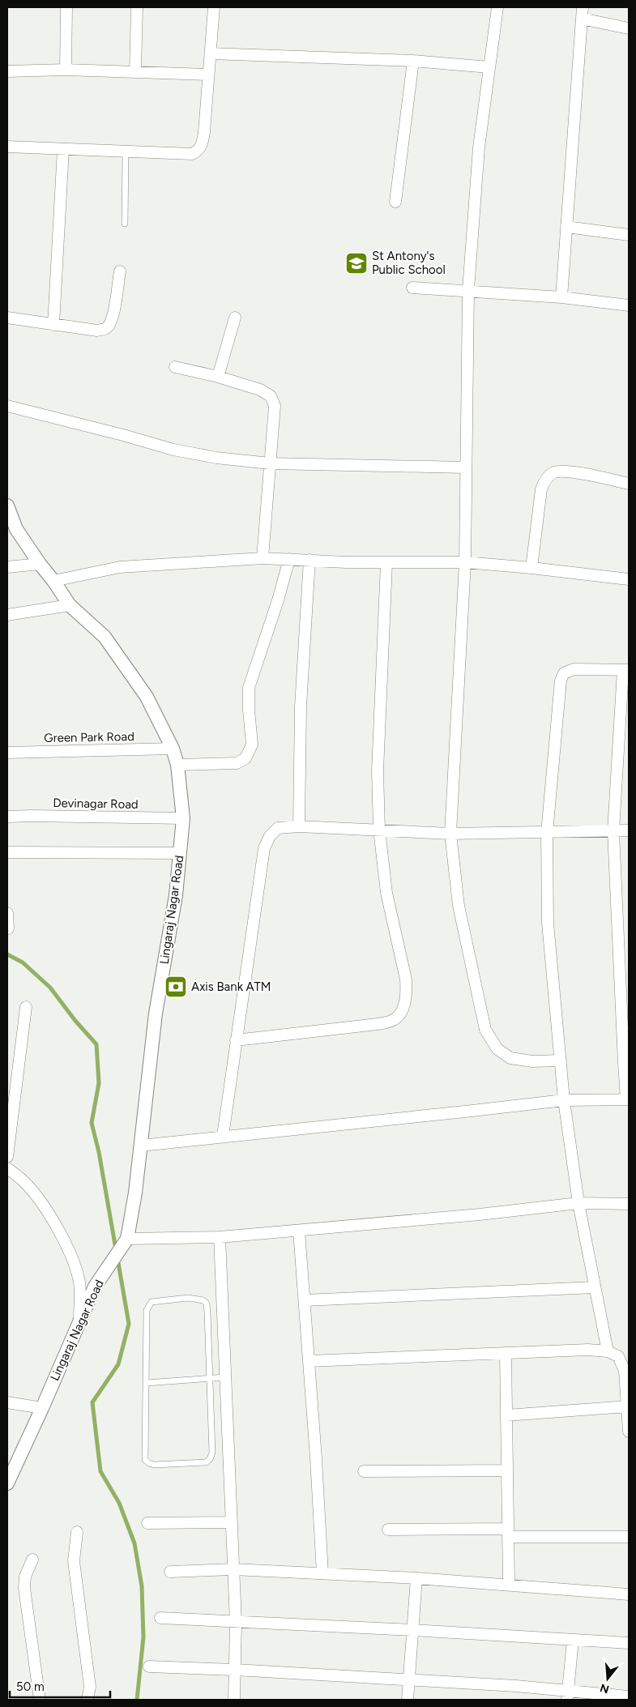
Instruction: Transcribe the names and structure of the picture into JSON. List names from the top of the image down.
{
  "streets": {
    "street": ["Green Park Road", "Devinagar Road", "Lingaraj Nagar Road"]
  },
  "crossings": [
    ["Green Park Road", "Lingaraj Nagar Road"],
    ["Devinagar Road", "Lingaraj Nagar Road"]
  ],
  "places": {
    "school or university": ["St Antony's Public School"],
    "bank": ["Axis Bank ATM"]
  },
  "scale_bar": "50 m",
  "north": "bottom"
}
